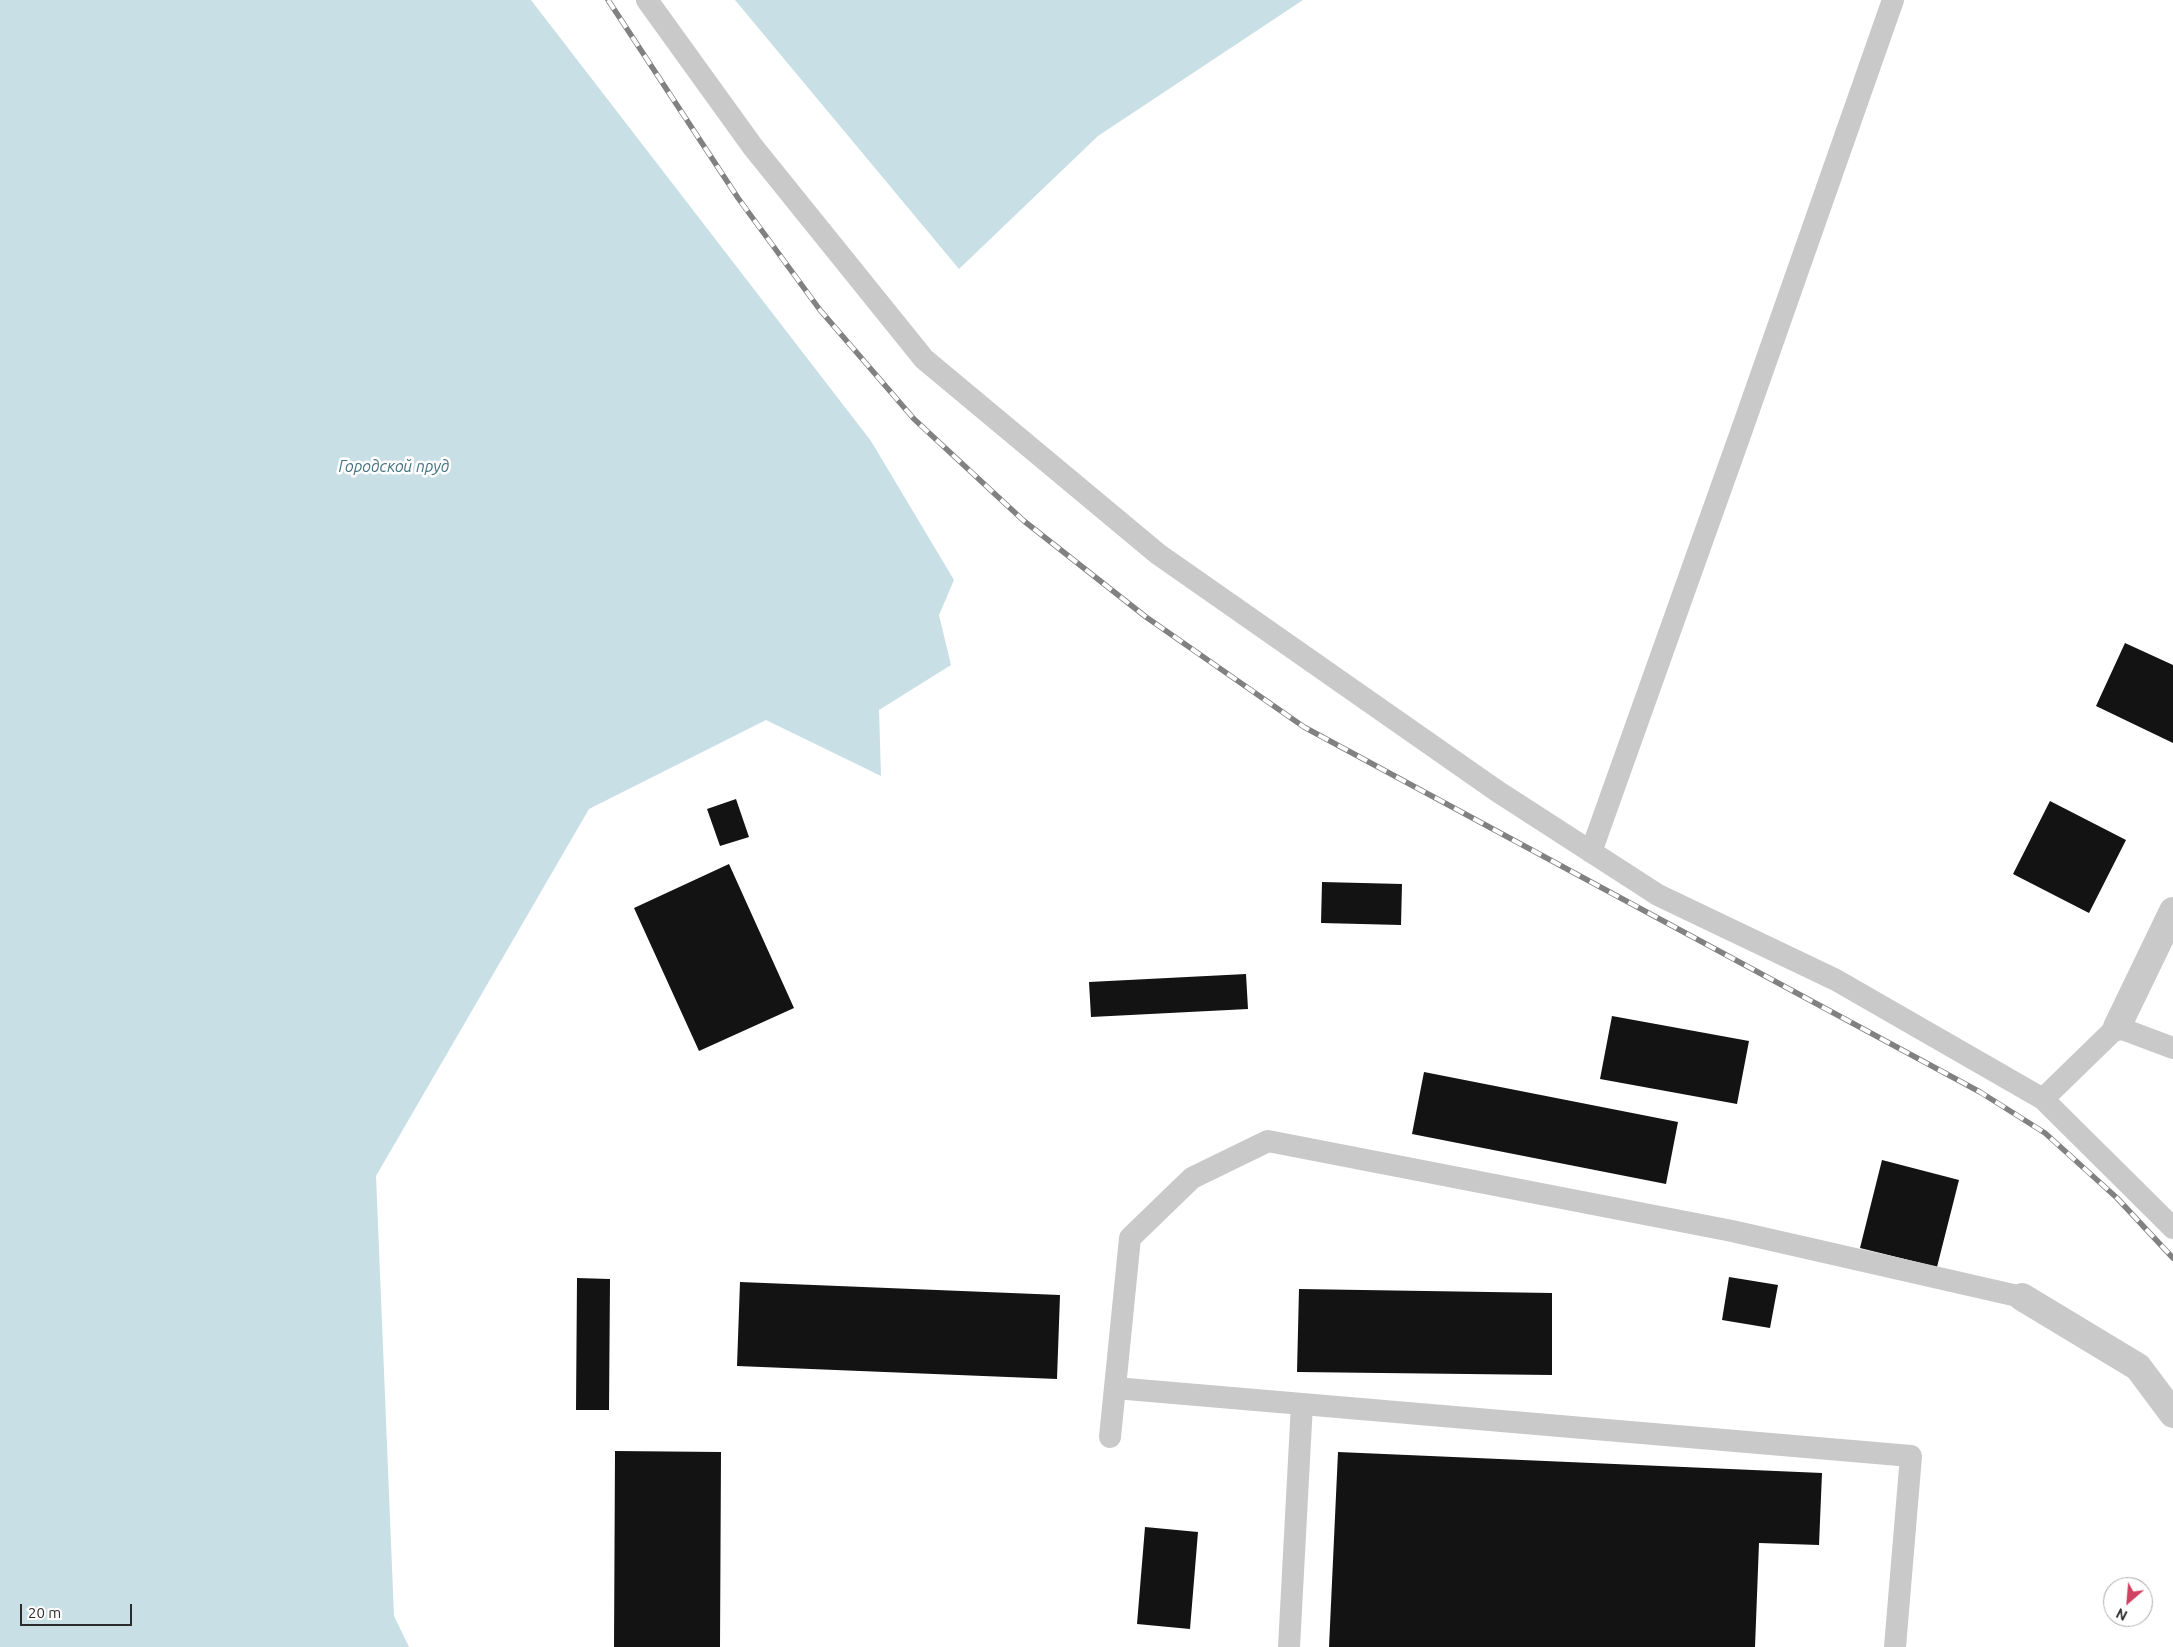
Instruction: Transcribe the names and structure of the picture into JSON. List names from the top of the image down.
{
  "water": ["Городской пруд"],
  "scale_bar": "20 m",
  "north": "bottom left"
}
